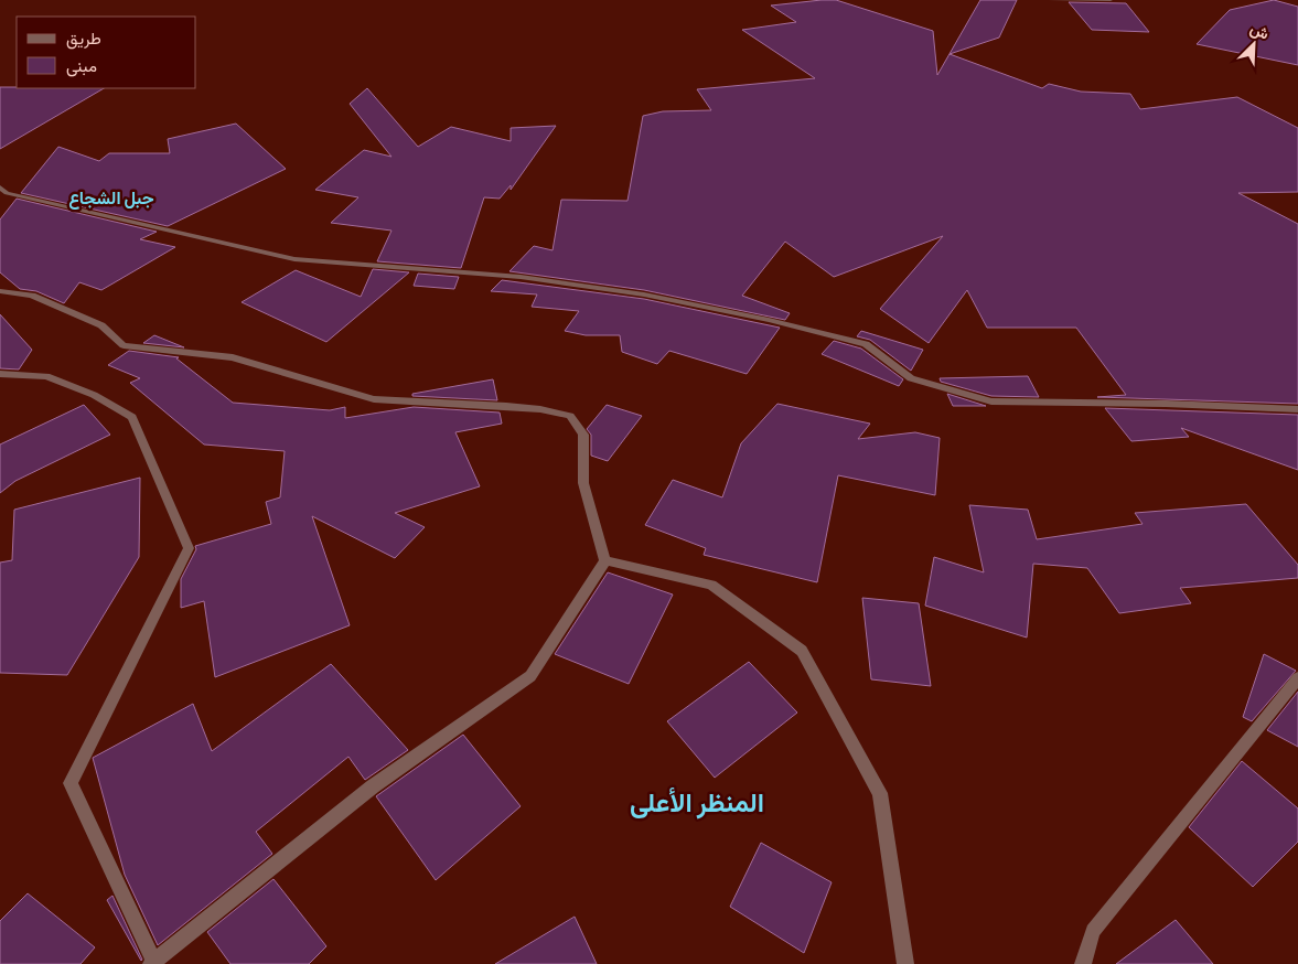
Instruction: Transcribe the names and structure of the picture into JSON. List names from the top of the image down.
{
  "districts": ["جبل الشجاع", "المنظر الأعلى"],
  "legend": ["طريق", "مبنى"],
  "north": "top right"
}
